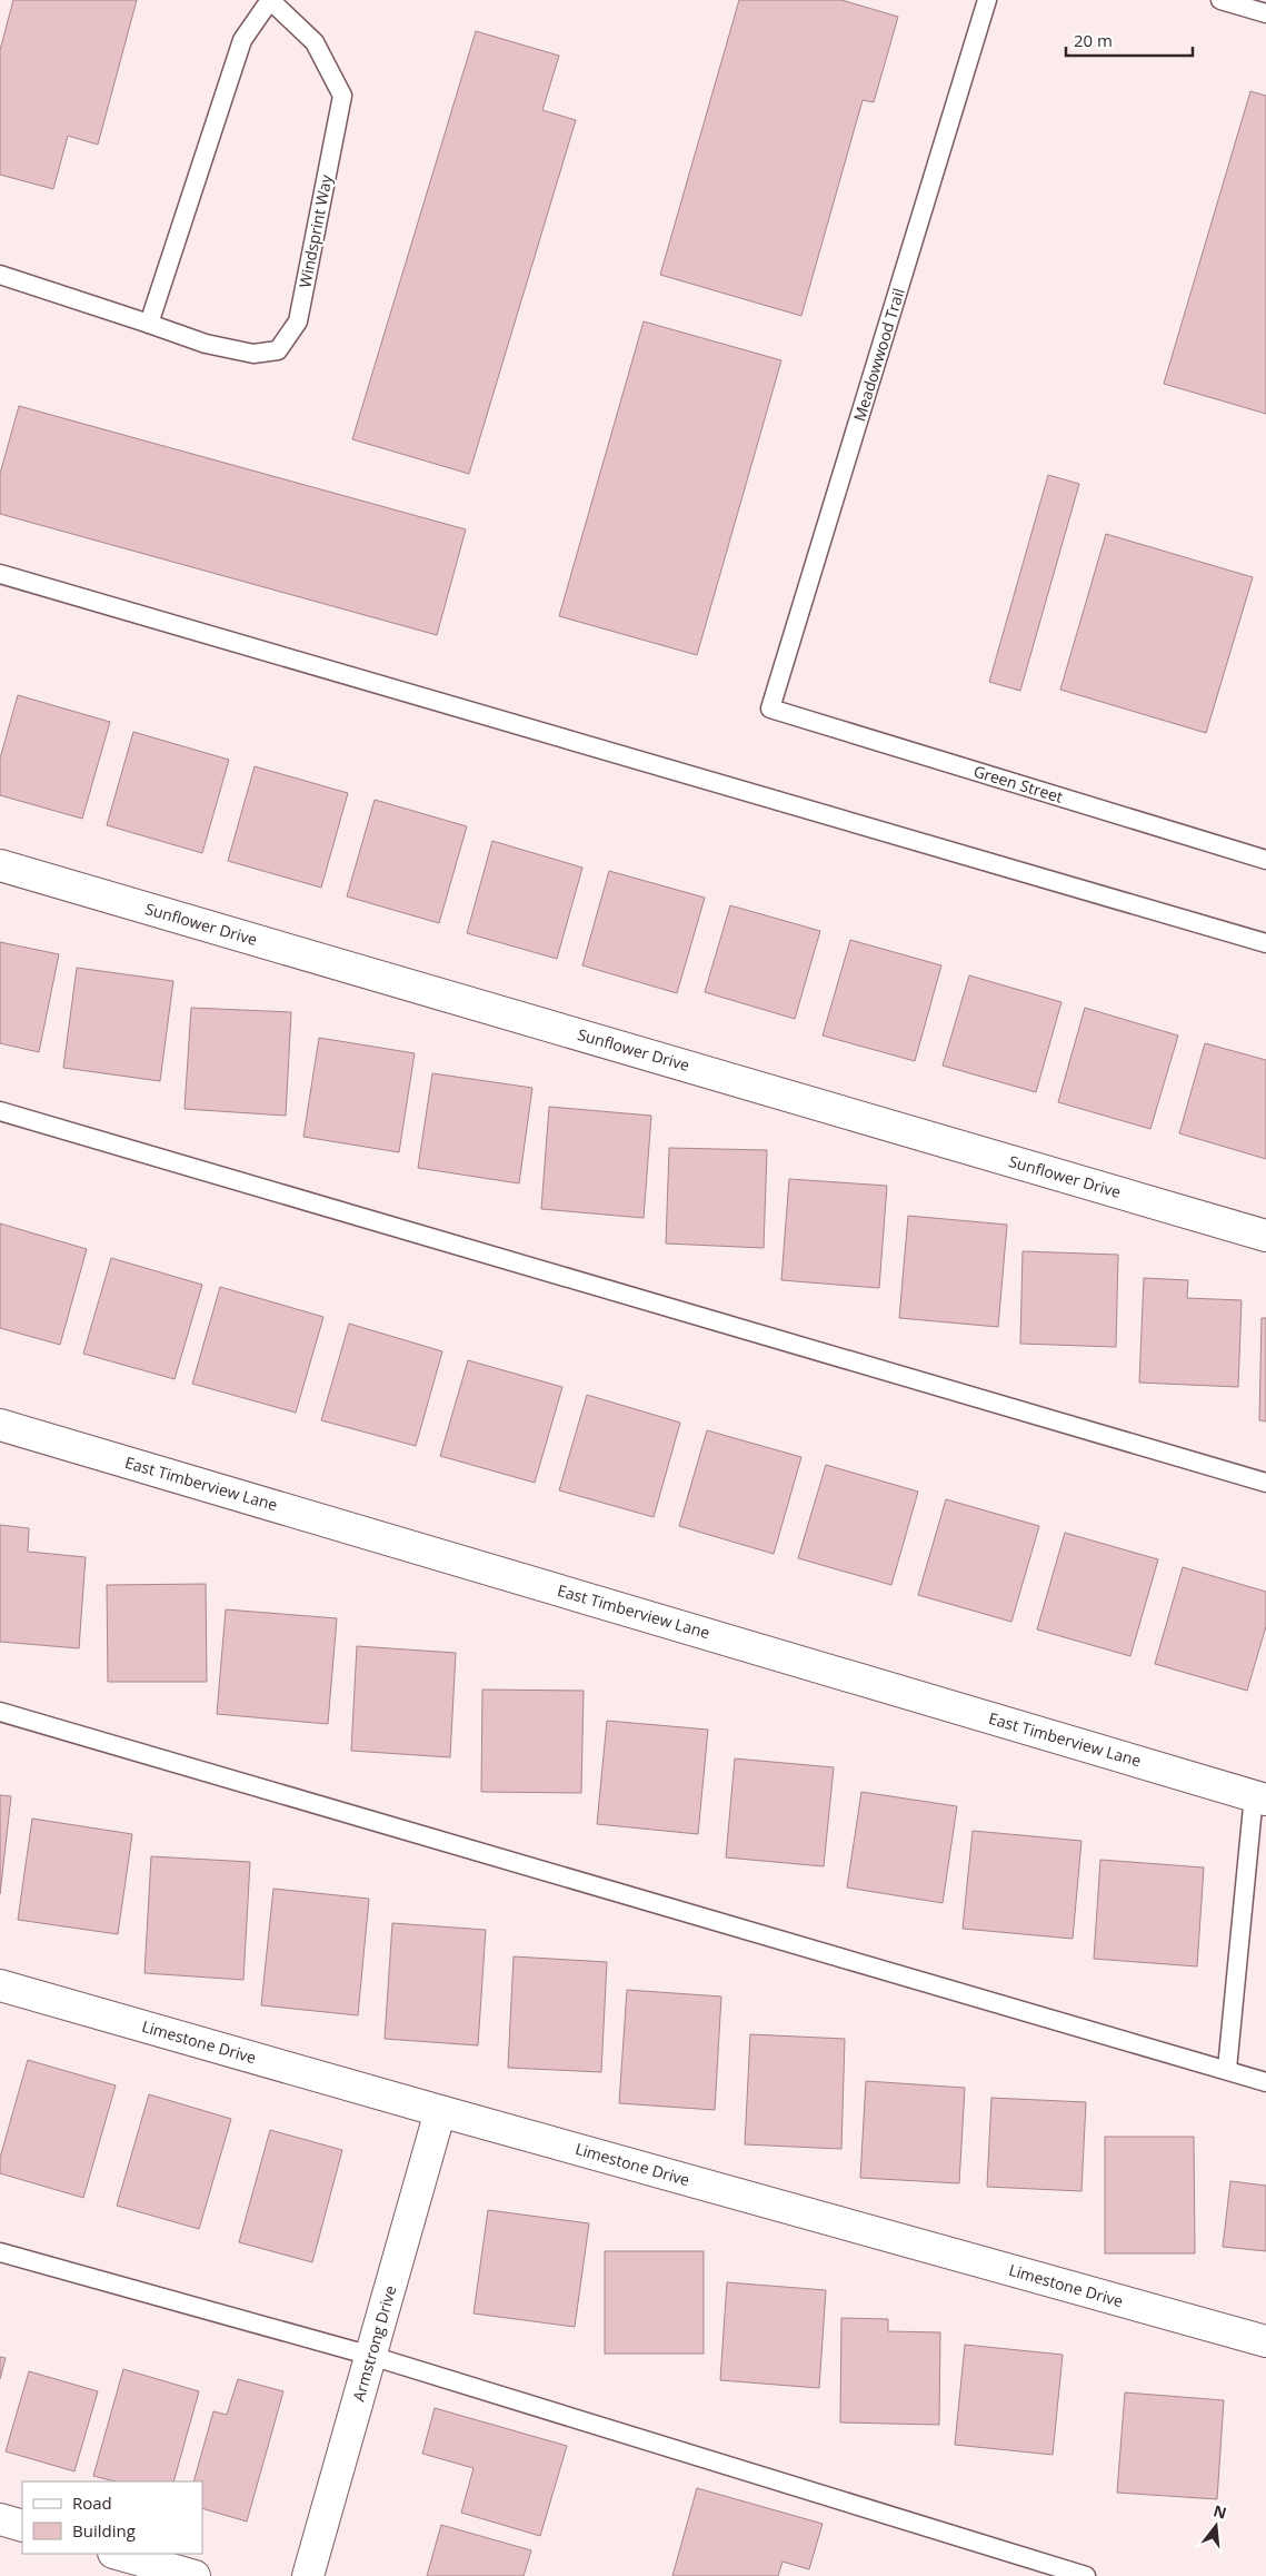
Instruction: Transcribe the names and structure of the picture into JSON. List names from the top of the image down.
{
  "streets": {
    "street": [
      "Sunflower Drive",
      "East Timberview Lane",
      "Limestone Drive",
      "Armstrong Drive"
    ],
    "lane": ["Windsprint Way", "Meadowwood Trail", "Green Street"]
  },
  "crossings": [
    ["Meadowwood Trail", "Green Street"],
    ["Limestone Drive", "Armstrong Drive"]
  ],
  "legend": ["Road", "Building"],
  "scale_bar": "20 m",
  "north": "top"
}
